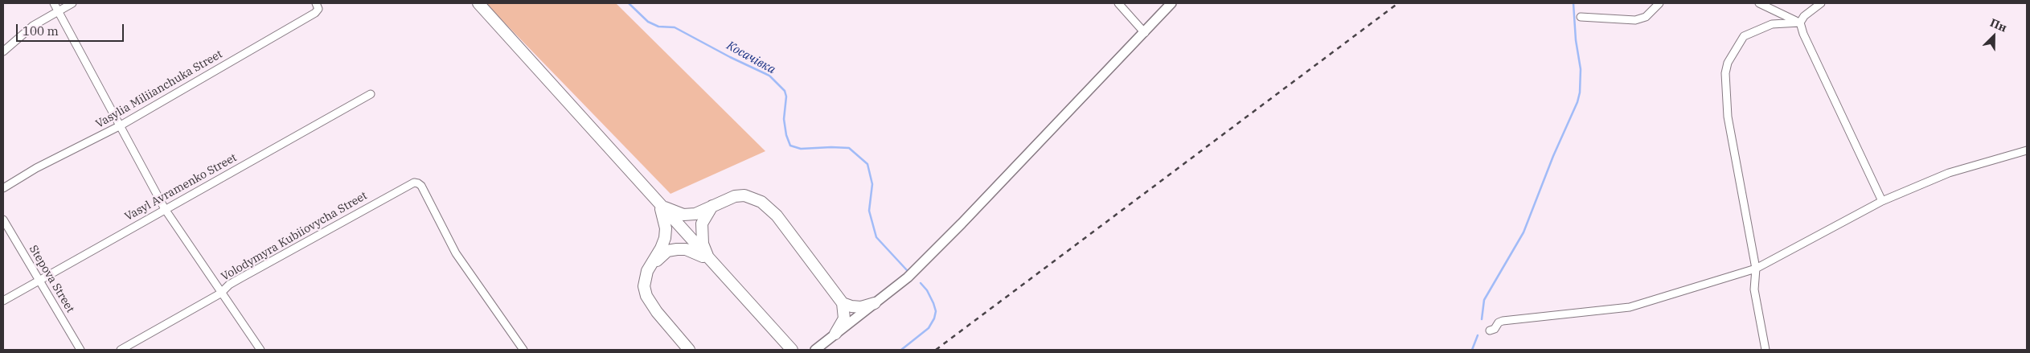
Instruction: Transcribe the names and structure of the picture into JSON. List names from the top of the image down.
{
  "streets": {
    "street": [
      "Vasylia Miliianchuka Street",
      "Vasyl Avramenko Street",
      "Volodymyra Kubiiovycha Street",
      "Stepova Street"
    ]
  },
  "crossings": [
    ["Vasyl Avramenko Street", "Stepova Street"]
  ],
  "water": ["Косачівка"],
  "scale_bar": "100 m",
  "north": "top right"
}
